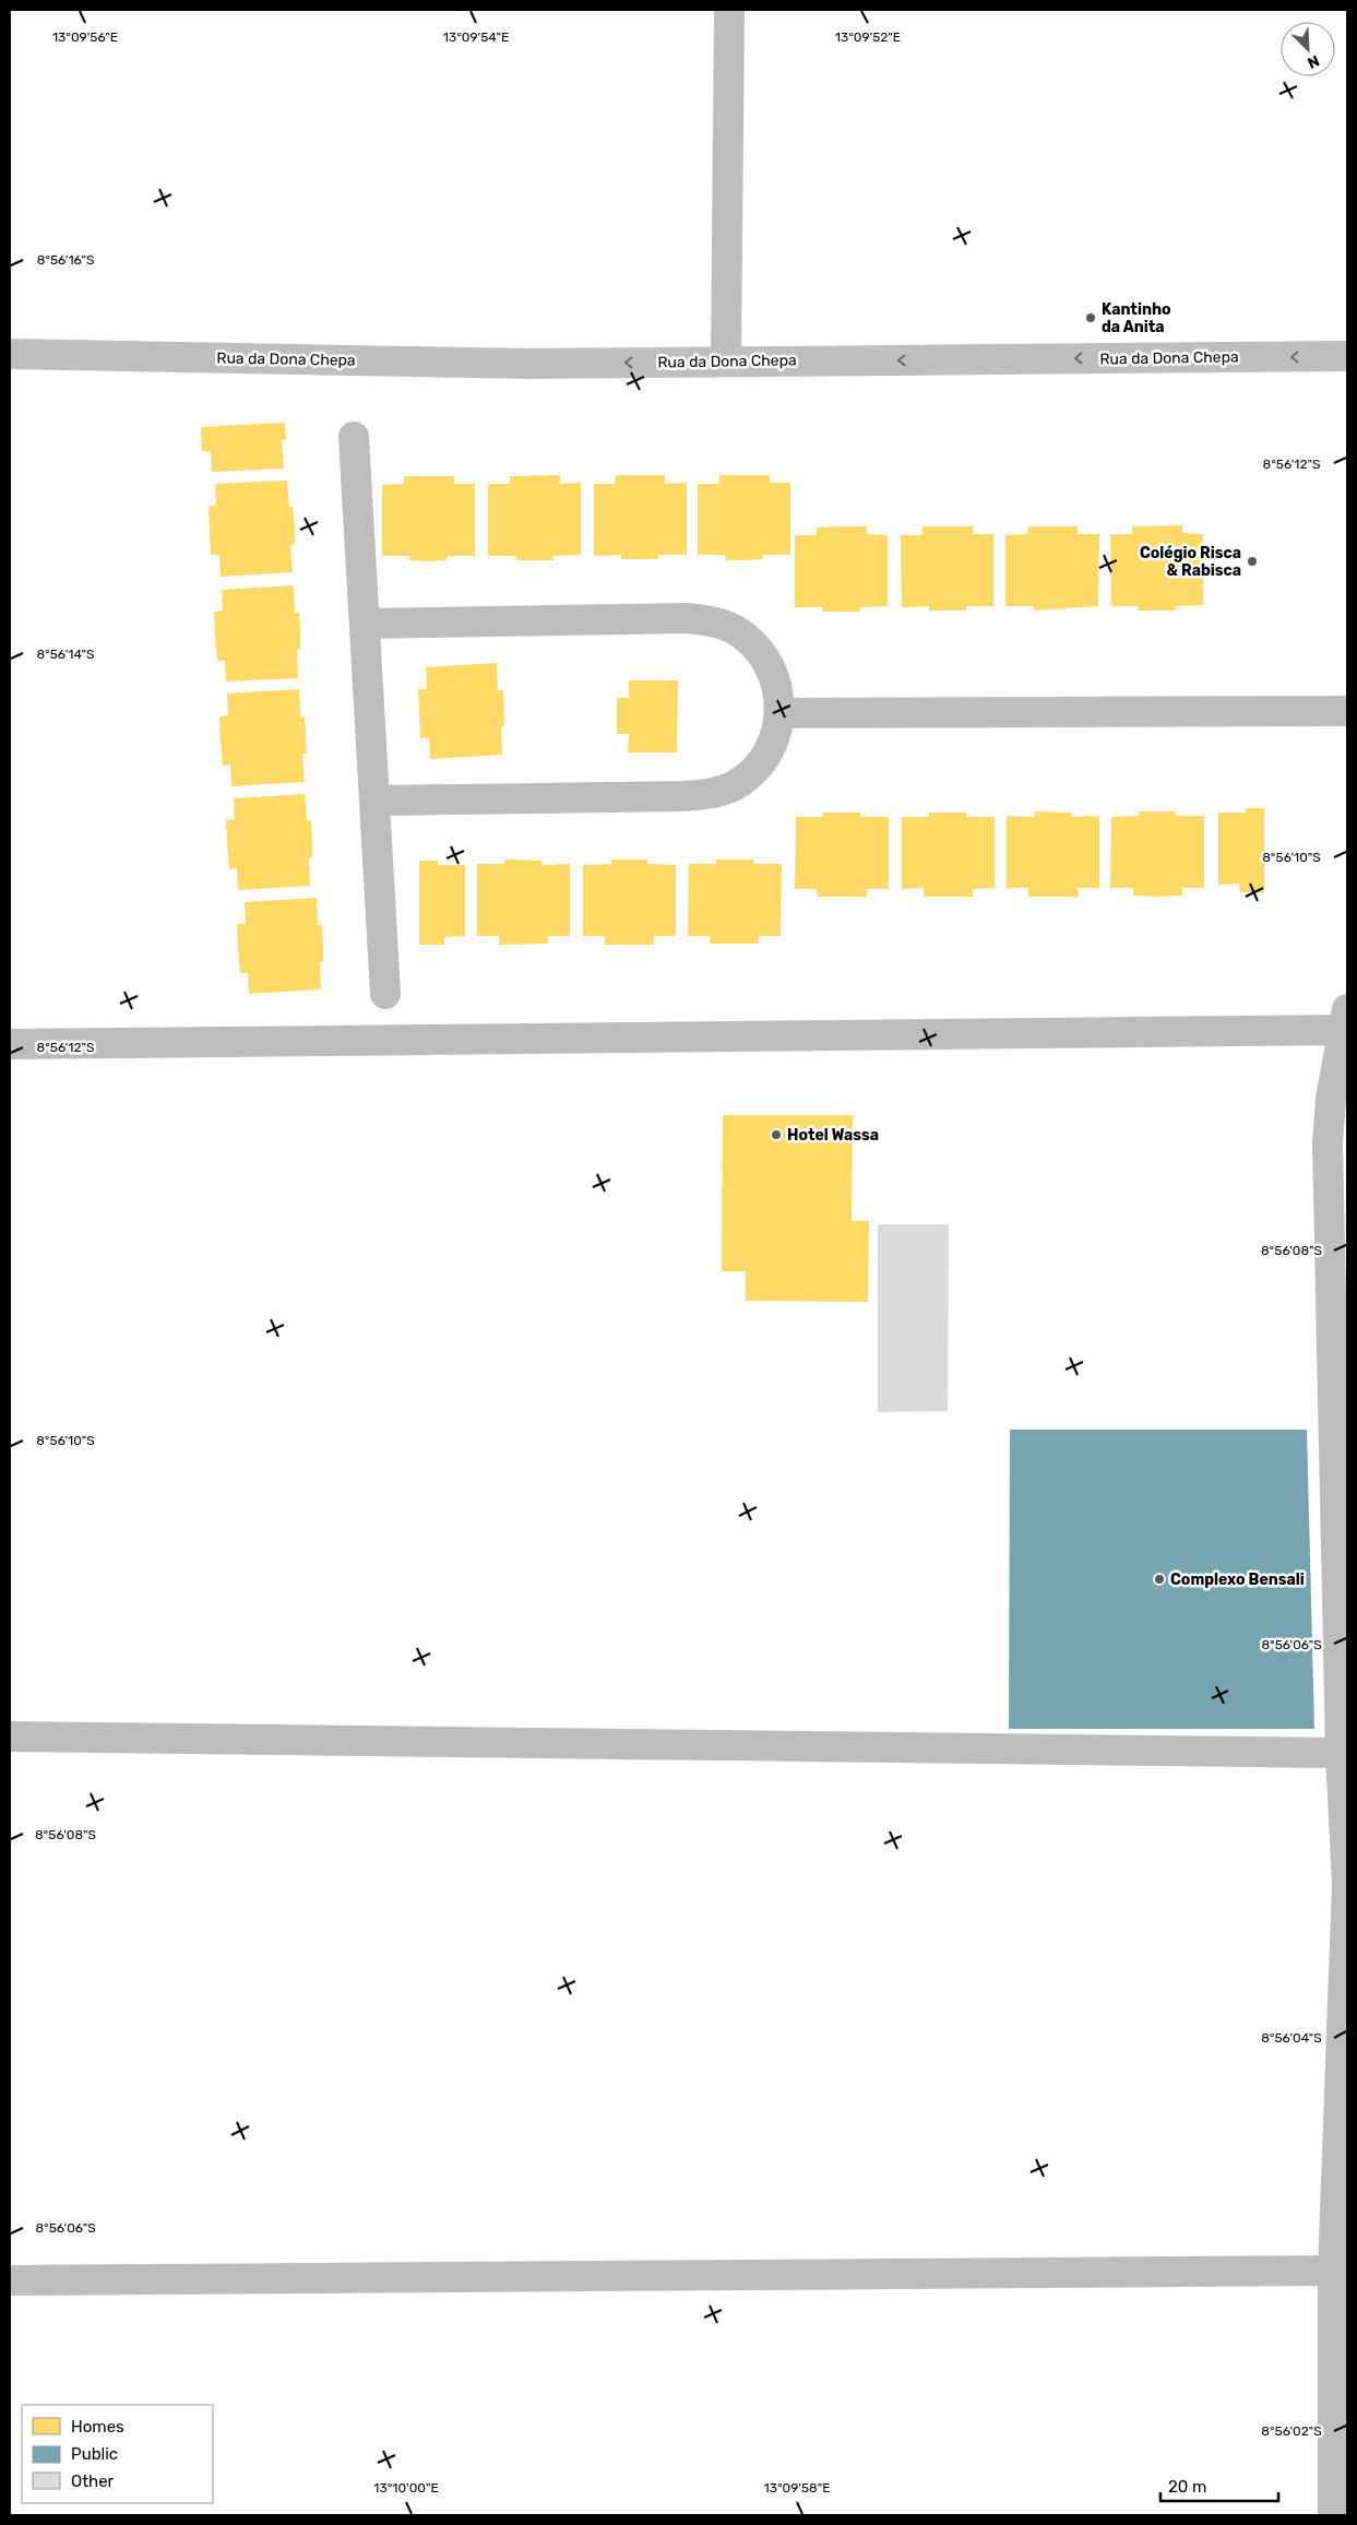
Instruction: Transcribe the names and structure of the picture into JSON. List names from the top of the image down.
{
  "streets": {
    "main road": ["Rua da Dona Chepa"]
  },
  "one_way": ["Rua da Dona Chepa"],
  "places": [
    "Kantinho da Anita",
    "Colégio Risca & Rabisca",
    "Hotel Wassa",
    "Complexo Bensali"
  ],
  "legend": ["Homes", "Public", "Other"],
  "scale_bar": "20 m",
  "north": "bottom right",
  "coordinates": [
    "13°09'56\"E",
    "13°09'54\"E",
    "13°09'52\"E",
    "8°56'16\"S",
    "8°56'12\"S",
    "8°56'14\"S",
    "8°56'10\"S",
    "8°56'08\"S",
    "8°56'06\"S",
    "8°56'04\"S",
    "8°56'02\"S",
    "13°10'00\"E",
    "13°09'58\"E"
  ]
}
